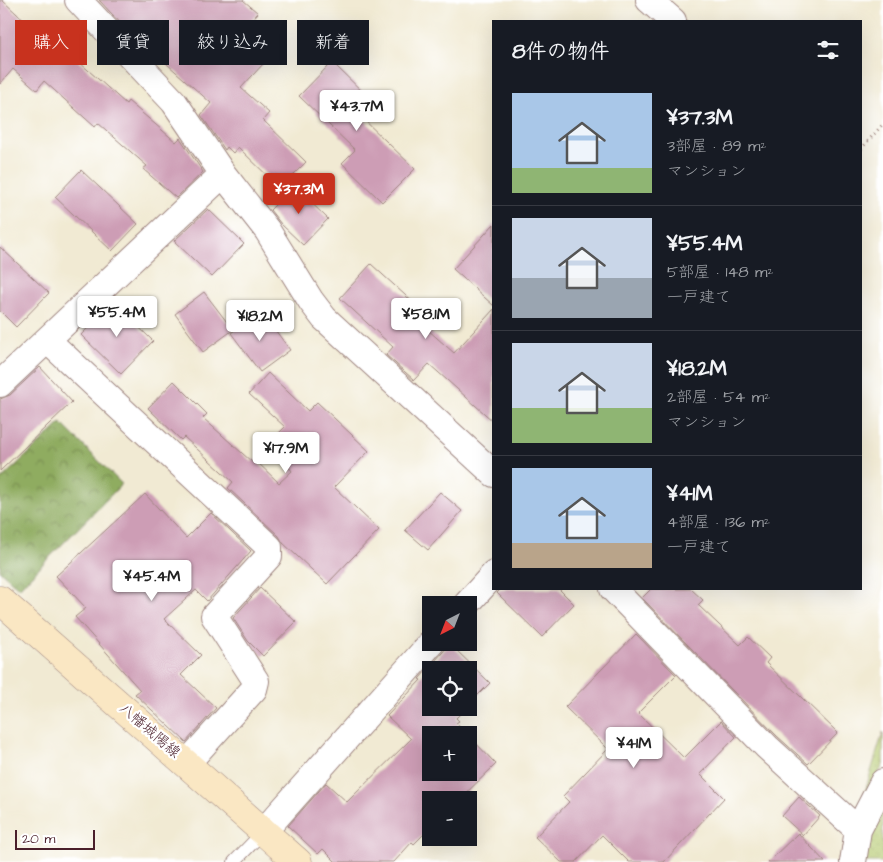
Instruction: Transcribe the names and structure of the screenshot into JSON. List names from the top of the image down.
{
  "streets": {
    "main road": ["八幡城陽線"]
  },
  "scale_bar": "20 m",
  "north": "bottom left",
  "page": {
    "chip": [
      "購入",
      "賃貸",
      "絞り込み",
      "新着"
    ],
    "heading": "8件の物件",
    "list": [
      {
        "name": "¥37.3M",
        "note": "3部屋 · 89 m² · マンション"
      },
      {
        "name": "¥55.4M",
        "note": "5部屋 · 148 m² · 一戸建て"
      },
      {
        "name": "¥18.2M",
        "note": "2部屋 · 54 m² · マンション"
      },
      {
        "name": "¥41M",
        "note": "4部屋 · 136 m² · 一戸建て"
      }
    ],
    "price": [
      "¥43.7M",
      "¥37.3M",
      "¥55.4M",
      "¥58.1M",
      "¥18.2M",
      "¥17.9M",
      "¥45.4M",
      "¥41M"
    ],
    "map_buttons": ["+", "−"],
    "scale": "20 m"
  }
}
